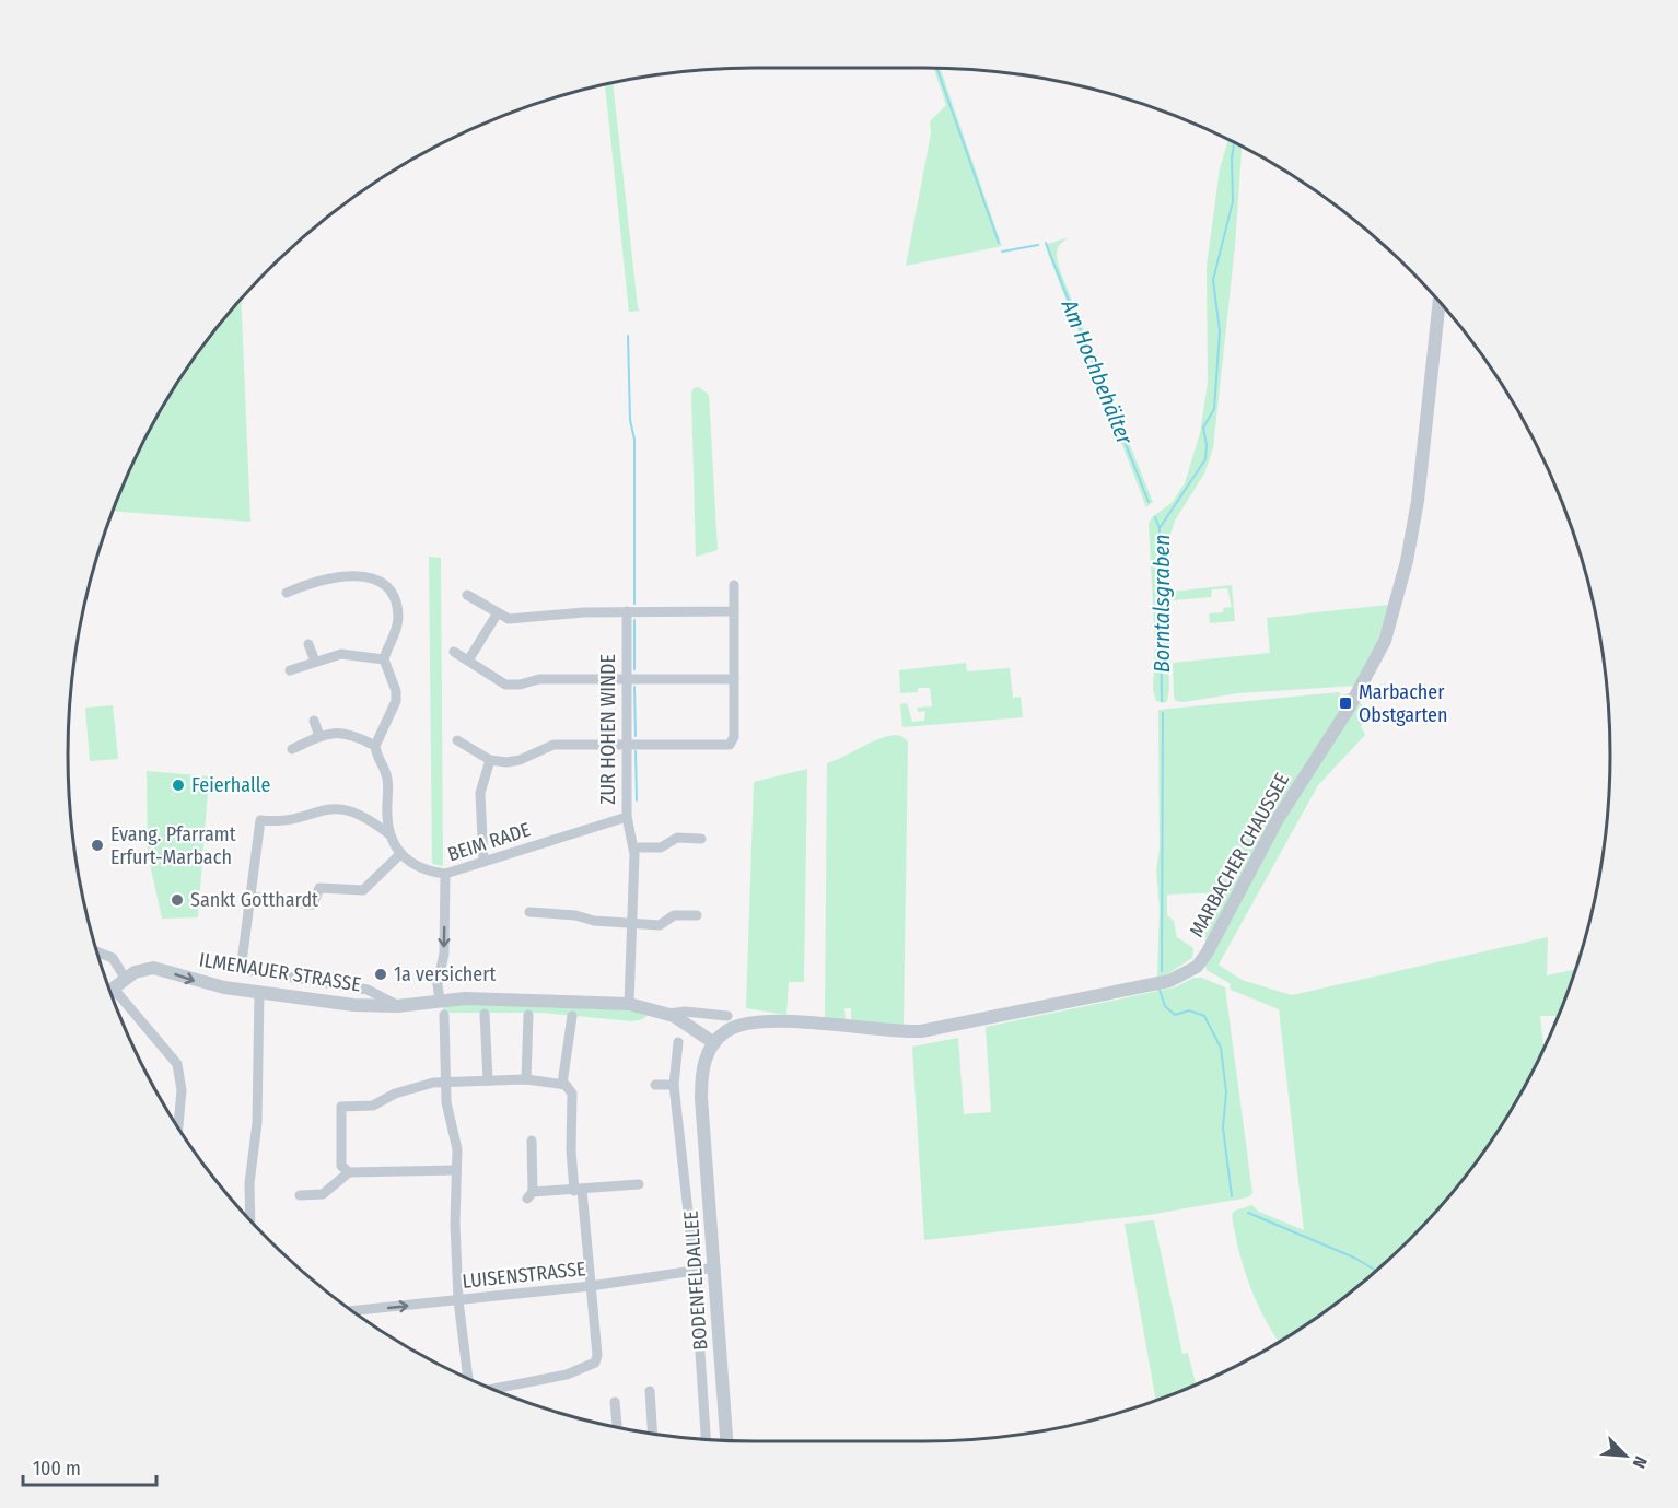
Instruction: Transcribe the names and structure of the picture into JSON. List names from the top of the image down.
{
  "streets": {
    "street": [
      "ZUR HOHEN WINDE",
      "BEIM RADE",
      "MARBACHER CHAUSSEE",
      "ILMENAUER STRASSE",
      "LUISENSTRASSE",
      "BODENFELDALLEE"
    ]
  },
  "crossings": [
    ["ZUR HOHEN WINDE", "BEIM RADE"],
    ["ZUR HOHEN WINDE", "ILMENAUER STRASSE"],
    ["BEIM RADE", "ILMENAUER STRASSE"],
    ["MARBACHER CHAUSSEE", "ILMENAUER STRASSE"],
    ["MARBACHER CHAUSSEE", "BODENFELDALLEE"],
    ["ILMENAUER STRASSE", "BODENFELDALLEE"],
    ["LUISENSTRASSE", "BODENFELDALLEE"]
  ],
  "one_way": ["BEIM RADE"],
  "water": ["Am Hochbehälter", "Borntalsgraben"],
  "places": {
    "transit": ["Marbacher Obstgarten"],
    "other": [
      "Feierhalle",
      "Evang. Pfarramt Erfurt-Marbach",
      "Sankt Gotthardt",
      "1a versichert"
    ]
  },
  "scale_bar": "100 m",
  "north": "bottom right"
}
